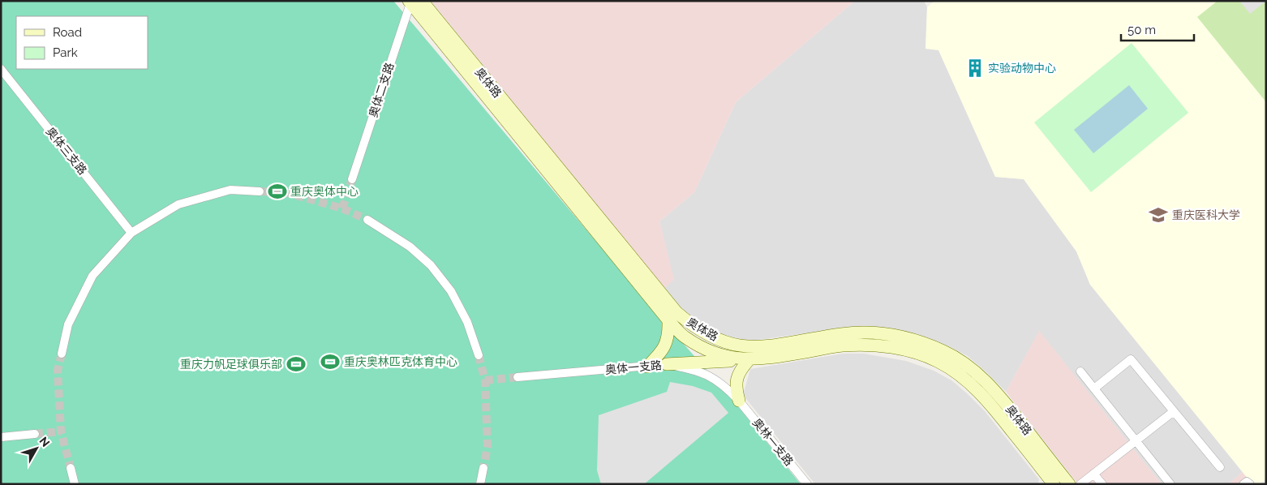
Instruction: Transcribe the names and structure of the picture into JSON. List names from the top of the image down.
{
  "streets": {
    "main road": ["奥体路"],
    "street": [
      "奥体二支路",
      "奥体三支路",
      "奥体一支路",
      "奥林一支路"
    ]
  },
  "crossings": [
    ["奥体路", "奥体二支路"],
    ["奥体一支路", "奥林一支路"]
  ],
  "places": {
    "building": ["实验动物中心"],
    "sports": ["重庆奥体中心", "重庆奥林匹克体育中心", "重庆力帆足球俱乐部"],
    "school or university": ["重庆医科大学"]
  },
  "legend": ["Road", "Park"],
  "scale_bar": "50 m",
  "north": "top right"
}
